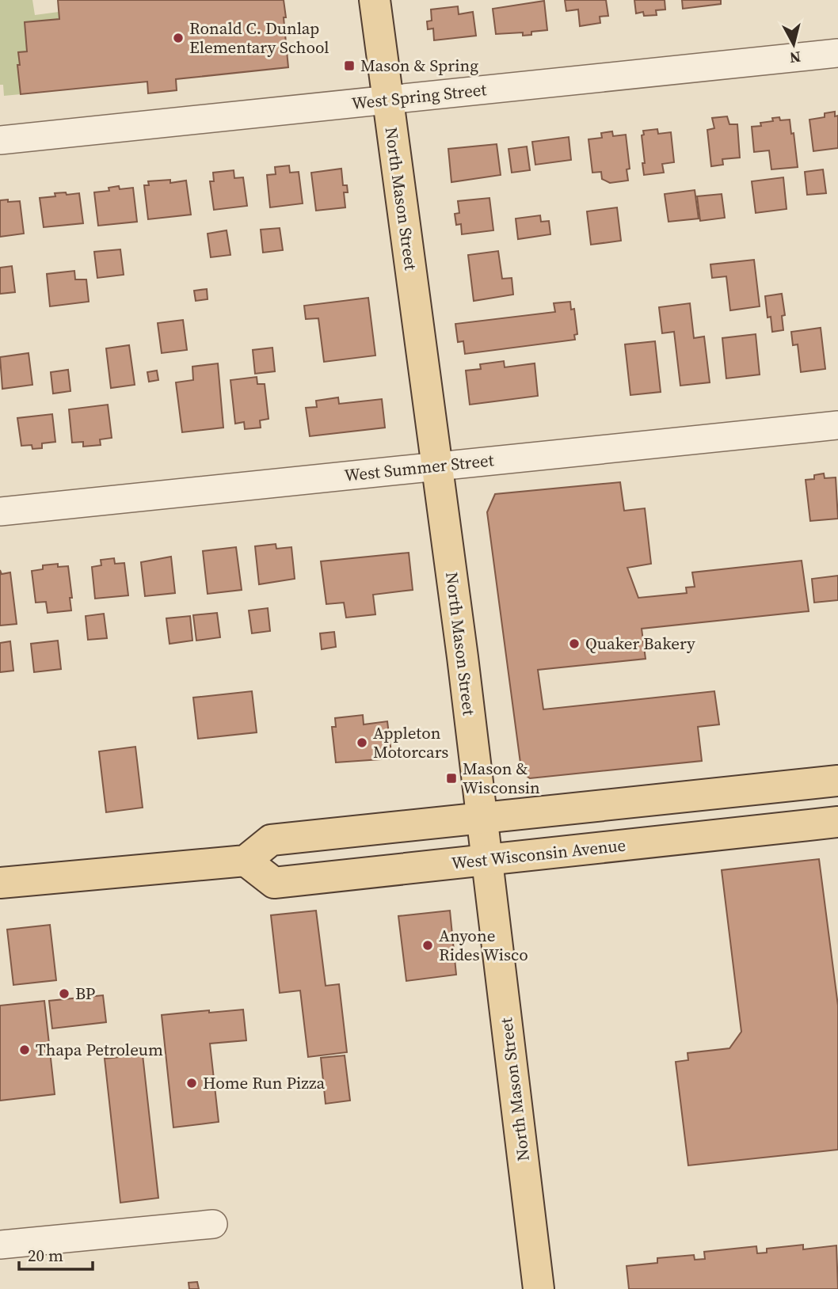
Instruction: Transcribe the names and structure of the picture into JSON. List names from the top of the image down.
{
  "streets": {
    "main road": ["North Mason Street", "West Wisconsin Avenue"],
    "street": ["West Spring Street", "West Summer Street"]
  },
  "crossings": [
    ["West Spring Street", "North Mason Street"],
    ["North Mason Street", "West Summer Street"],
    ["North Mason Street", "West Wisconsin Avenue"]
  ],
  "places": {
    "other": [
      "Ronald C. Dunlap Elementary School",
      "Quaker Bakery",
      "Appleton Motorcars",
      "Anyone Rides Wisco",
      "BP",
      "Thapa Petroleum",
      "Home Run Pizza"
    ],
    "transit": ["Mason & Spring", "Mason & Wisconsin"]
  },
  "scale_bar": "20 m",
  "north": "bottom"
}
